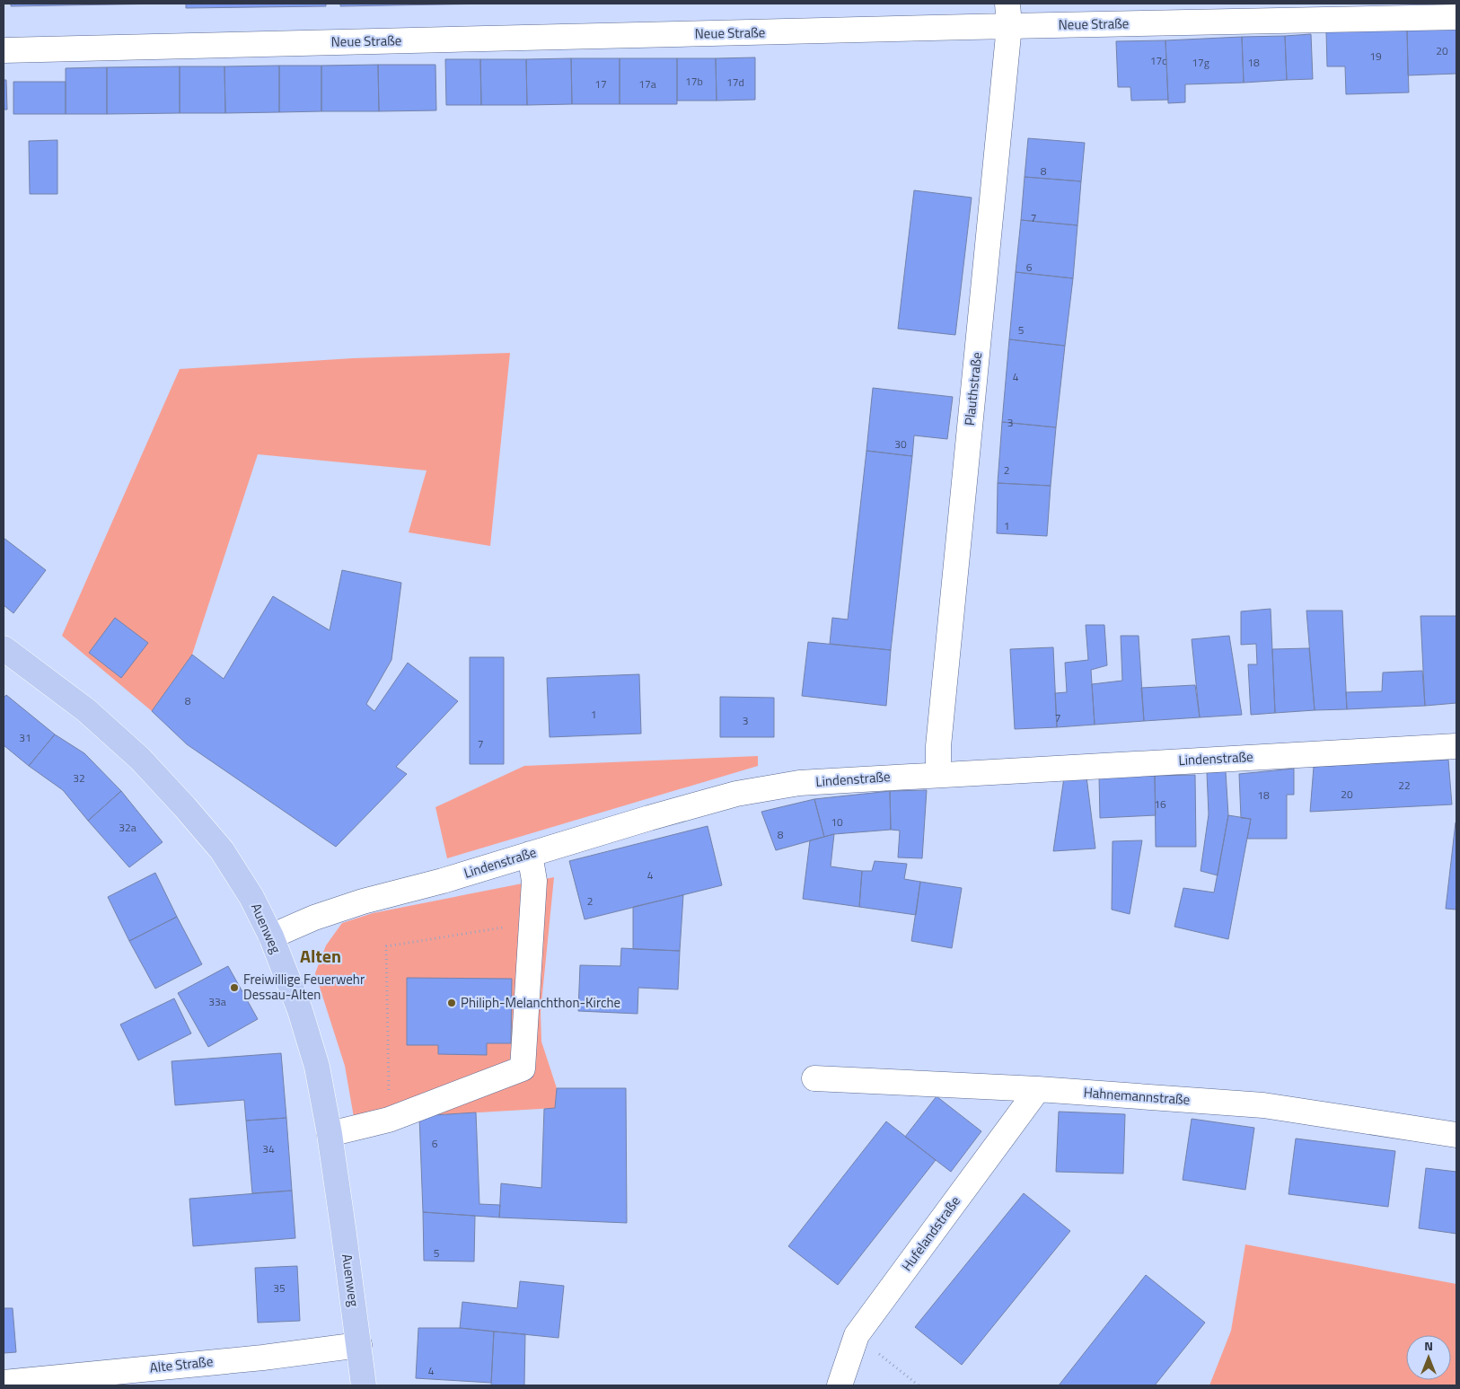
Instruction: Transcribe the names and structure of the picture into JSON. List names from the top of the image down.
{
  "streets": {
    "main road": ["Auenweg"],
    "street": [
      "Neue Straße",
      "Plauthstraße",
      "Lindenstraße",
      "Hahnemannstraße",
      "Hufelandstraße",
      "Alte Straße"
    ]
  },
  "crossings": [
    ["Neue Straße", "Plauthstraße"],
    ["Plauthstraße", "Lindenstraße"],
    ["Lindenstraße", "Auenweg"],
    ["Auenweg", "Alte Straße"],
    ["Hahnemannstraße", "Hufelandstraße"]
  ],
  "districts": ["Alten"],
  "places": ["Freiwillige Feuerwehr Dessau-Alten", "Philiph-Melanchthon-Kirche"],
  "house_numbers": [
    "20",
    "19",
    "17c",
    "17g",
    "18",
    "17b",
    "17d",
    "17",
    "17a",
    "8",
    "7",
    "6",
    "5",
    "4",
    "3",
    "30",
    "2",
    "1",
    "8",
    "1",
    "7",
    "3",
    "31",
    "7",
    "32",
    "22",
    "20",
    "18",
    "16",
    "10",
    "32a",
    "8",
    "4",
    "2",
    "33a",
    "6",
    "34",
    "5",
    "35",
    "4"
  ],
  "north": "top"
}
